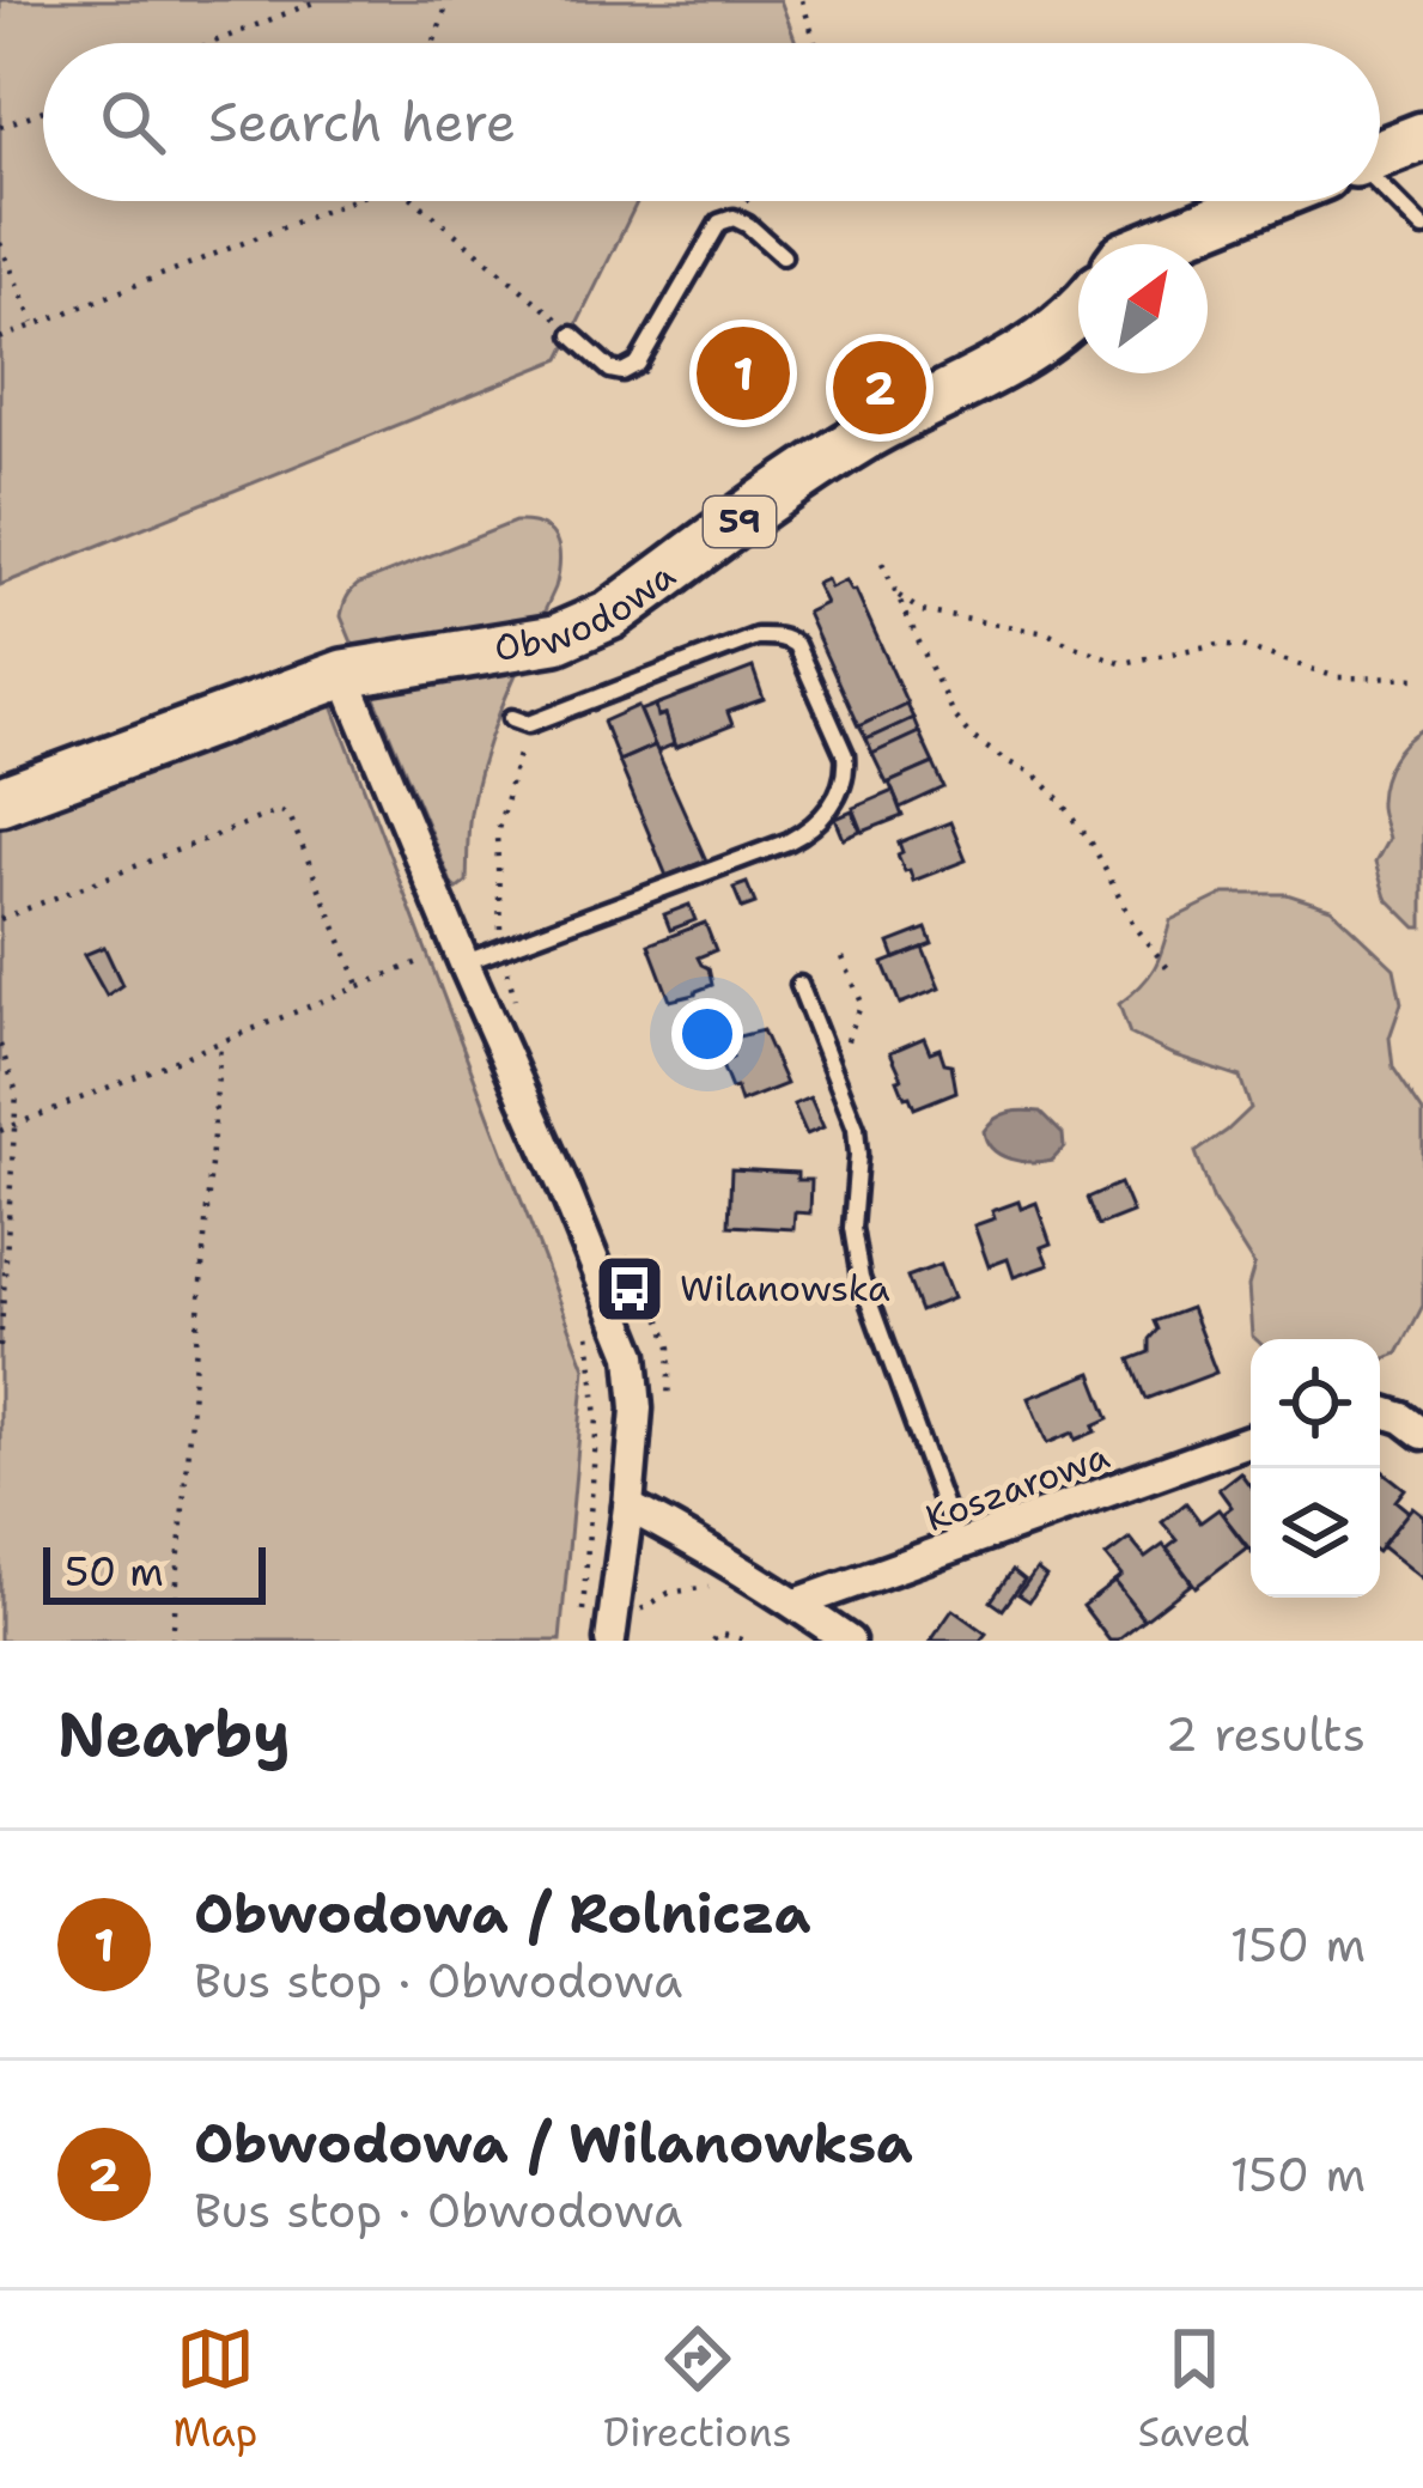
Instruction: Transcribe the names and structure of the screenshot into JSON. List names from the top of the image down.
{
  "streets": {
    "main road": ["59", "Obwodowa"],
    "street": ["Koszarowa"]
  },
  "places": {
    "bus stop": ["Wilanowska"]
  },
  "scale_bar": "50 m",
  "north": "top right",
  "page": {
    "search": "Search here",
    "pins": ["1", "2"],
    "scale": "50 m",
    "heading": ["Nearby", "2 results"],
    "list": [
      {
        "mark": "1",
        "name": "Obwodowa / Rolnicza",
        "note": "Bus stop · Obwodowa",
        "value": "150 m"
      },
      {
        "mark": "2",
        "name": "Obwodowa / Wilanowksa",
        "note": "Bus stop · Obwodowa",
        "value": "150 m"
      }
    ],
    "nav": ["Map", "Directions", "Saved"]
  }
}
